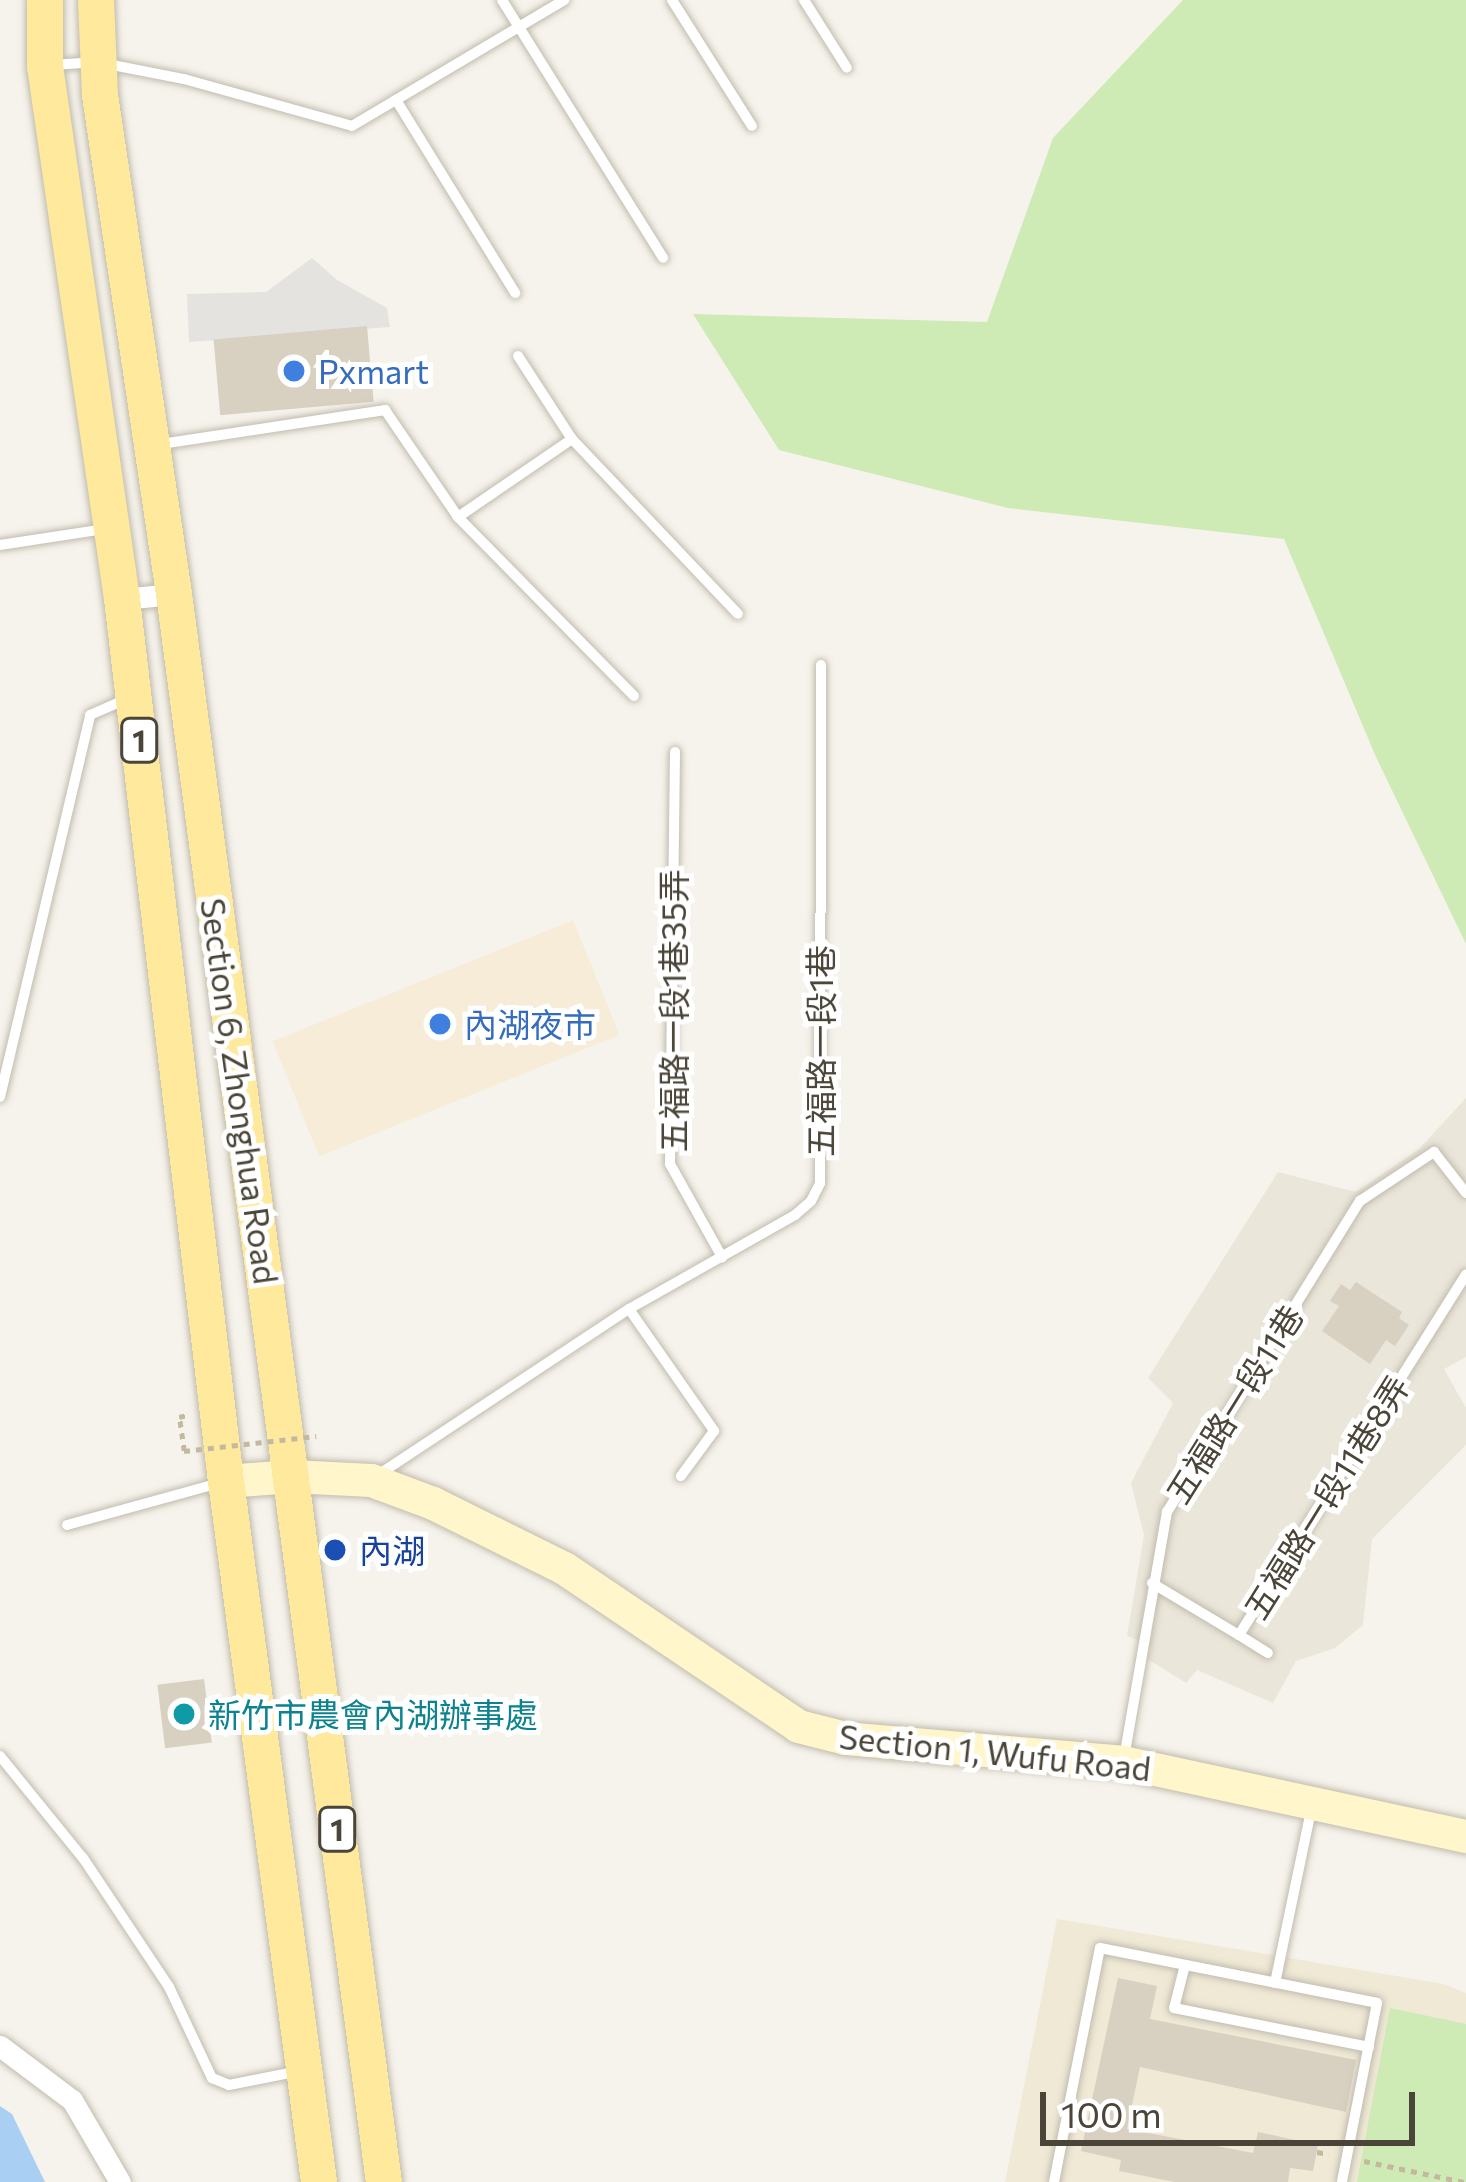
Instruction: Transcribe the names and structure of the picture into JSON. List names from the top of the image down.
{
  "streets": {
    "main road": ["1", "Section 6, Zhonghua Road", "Section 1, Wufu Road"],
    "lane": [
      "五福路一段1巷35弄",
      "五福路一段1巷",
      "五福路一段11巷",
      "五福路一段11巷8弄"
    ]
  },
  "crossings": [
    ["五福路一段1巷35弄", "五福路一段1巷"],
    ["五福路一段1巷", "Section 1, Wufu Road"],
    ["Section 6, Zhonghua Road", "Section 1, Wufu Road"],
    ["五福路一段11巷", "五福路一段11巷8弄"],
    ["五福路一段11巷", "Section 1, Wufu Road"]
  ],
  "places": [
    "Pxmart",
    "內湖夜市",
    "內湖",
    "新竹市農會內湖辦事處"
  ],
  "scale_bar": "100 m"
}
